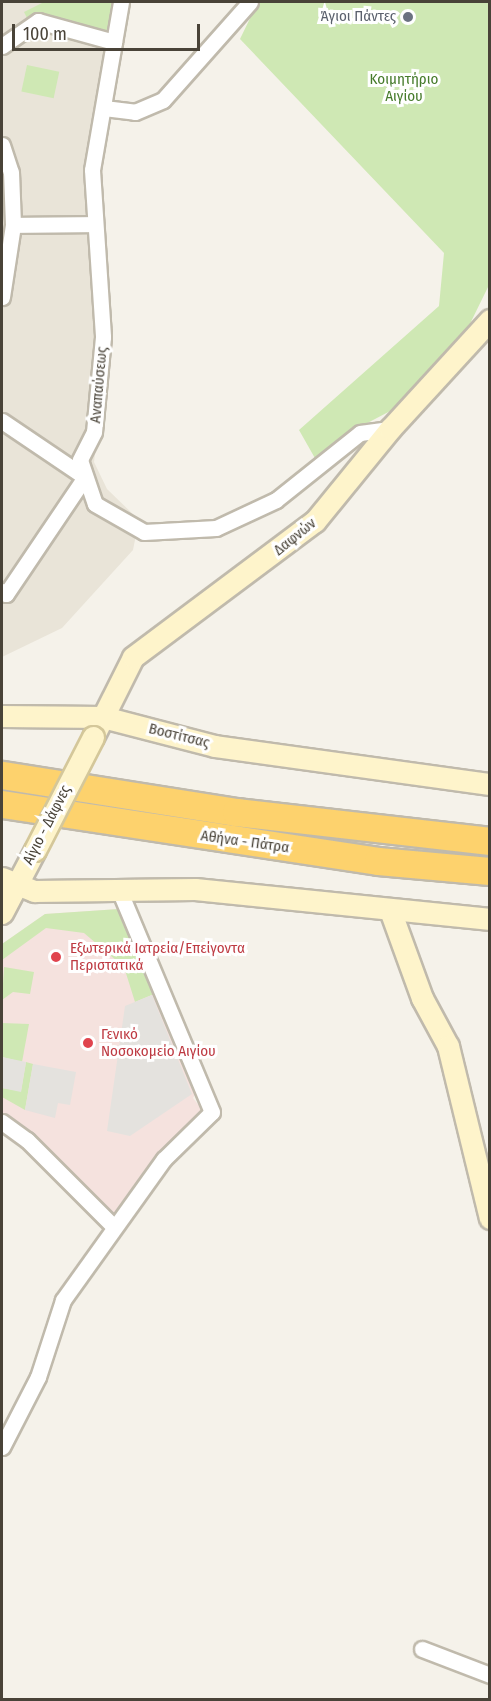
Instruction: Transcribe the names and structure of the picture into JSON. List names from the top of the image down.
{
  "streets": {
    "highway": ["Αθήνα - Πάτρα"],
    "street": [
      "Αναπαύσεως",
      "Δαφνών",
      "Βοστίτσας",
      "Αίγιο - Δάφνες"
    ]
  },
  "crossings": [
    ["Αναπαύσεως", "Δαφνών"],
    ["Δαφνών", "Βοστίτσας"],
    ["Δαφνών", "Αίγιο - Δάφνες"]
  ],
  "parks": ["Κοιμητήριο Αιγίου"],
  "places": ["Άγιοι Πάντες", "Εξωτερικά Ιατρεία/Επείγοντα Περιστατικά", "Γενικό Νοσοκομείο Αιγίου"],
  "scale_bar": "100 m"
}
